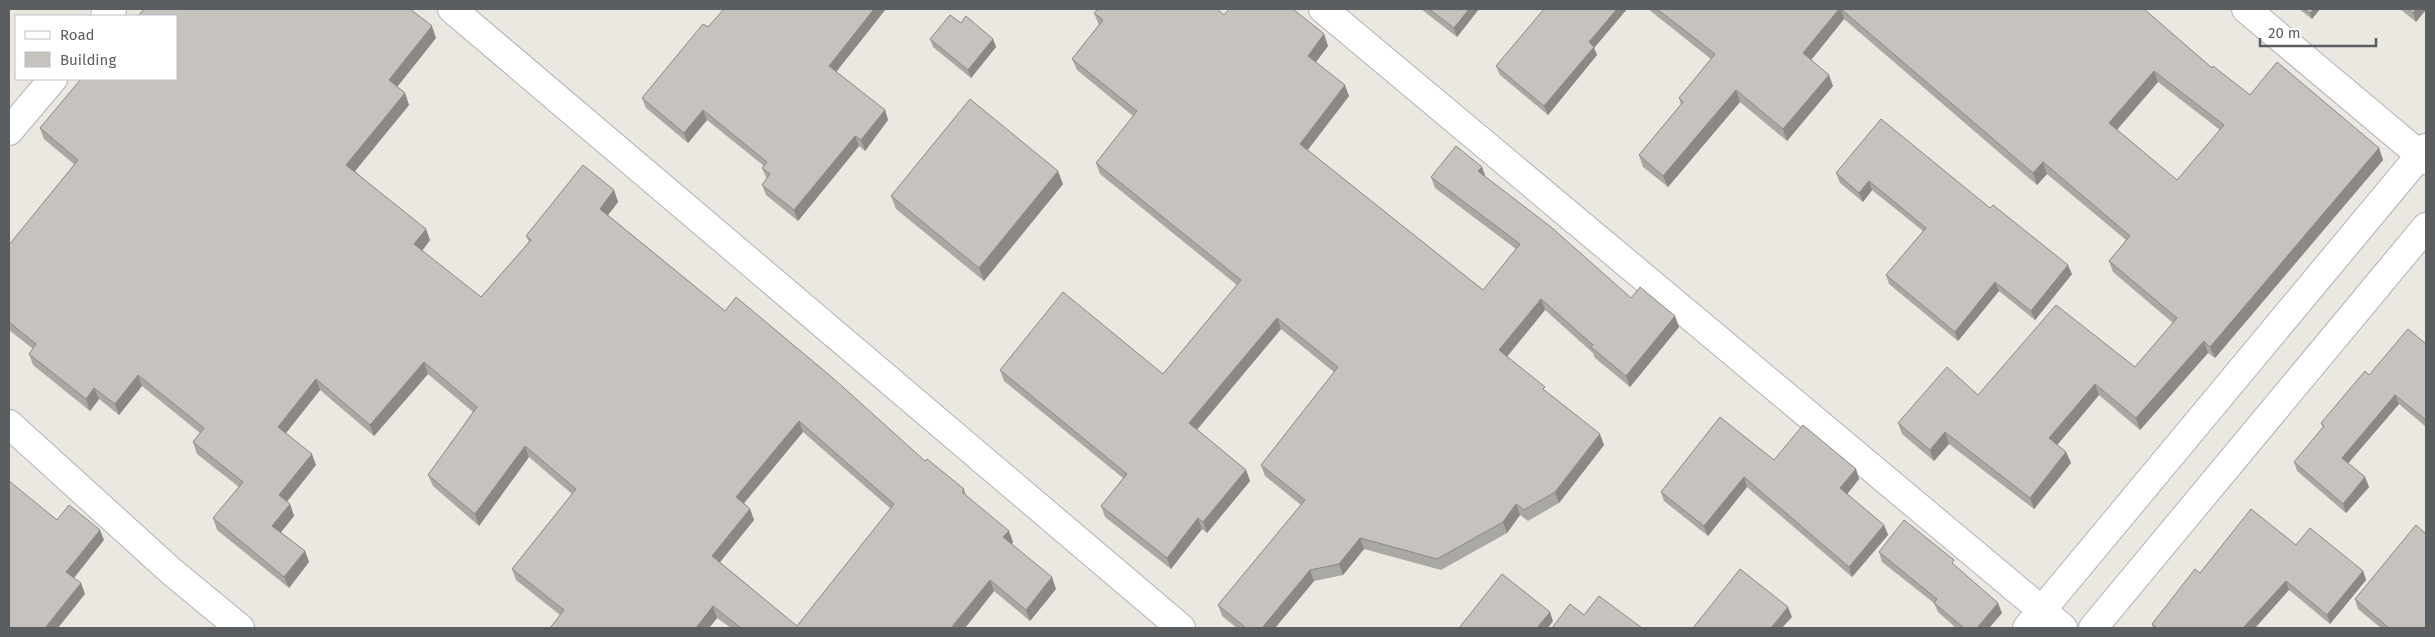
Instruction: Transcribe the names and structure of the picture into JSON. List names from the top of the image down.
{
  "legend": ["Road", "Building"],
  "scale_bar": "20 m"
}
